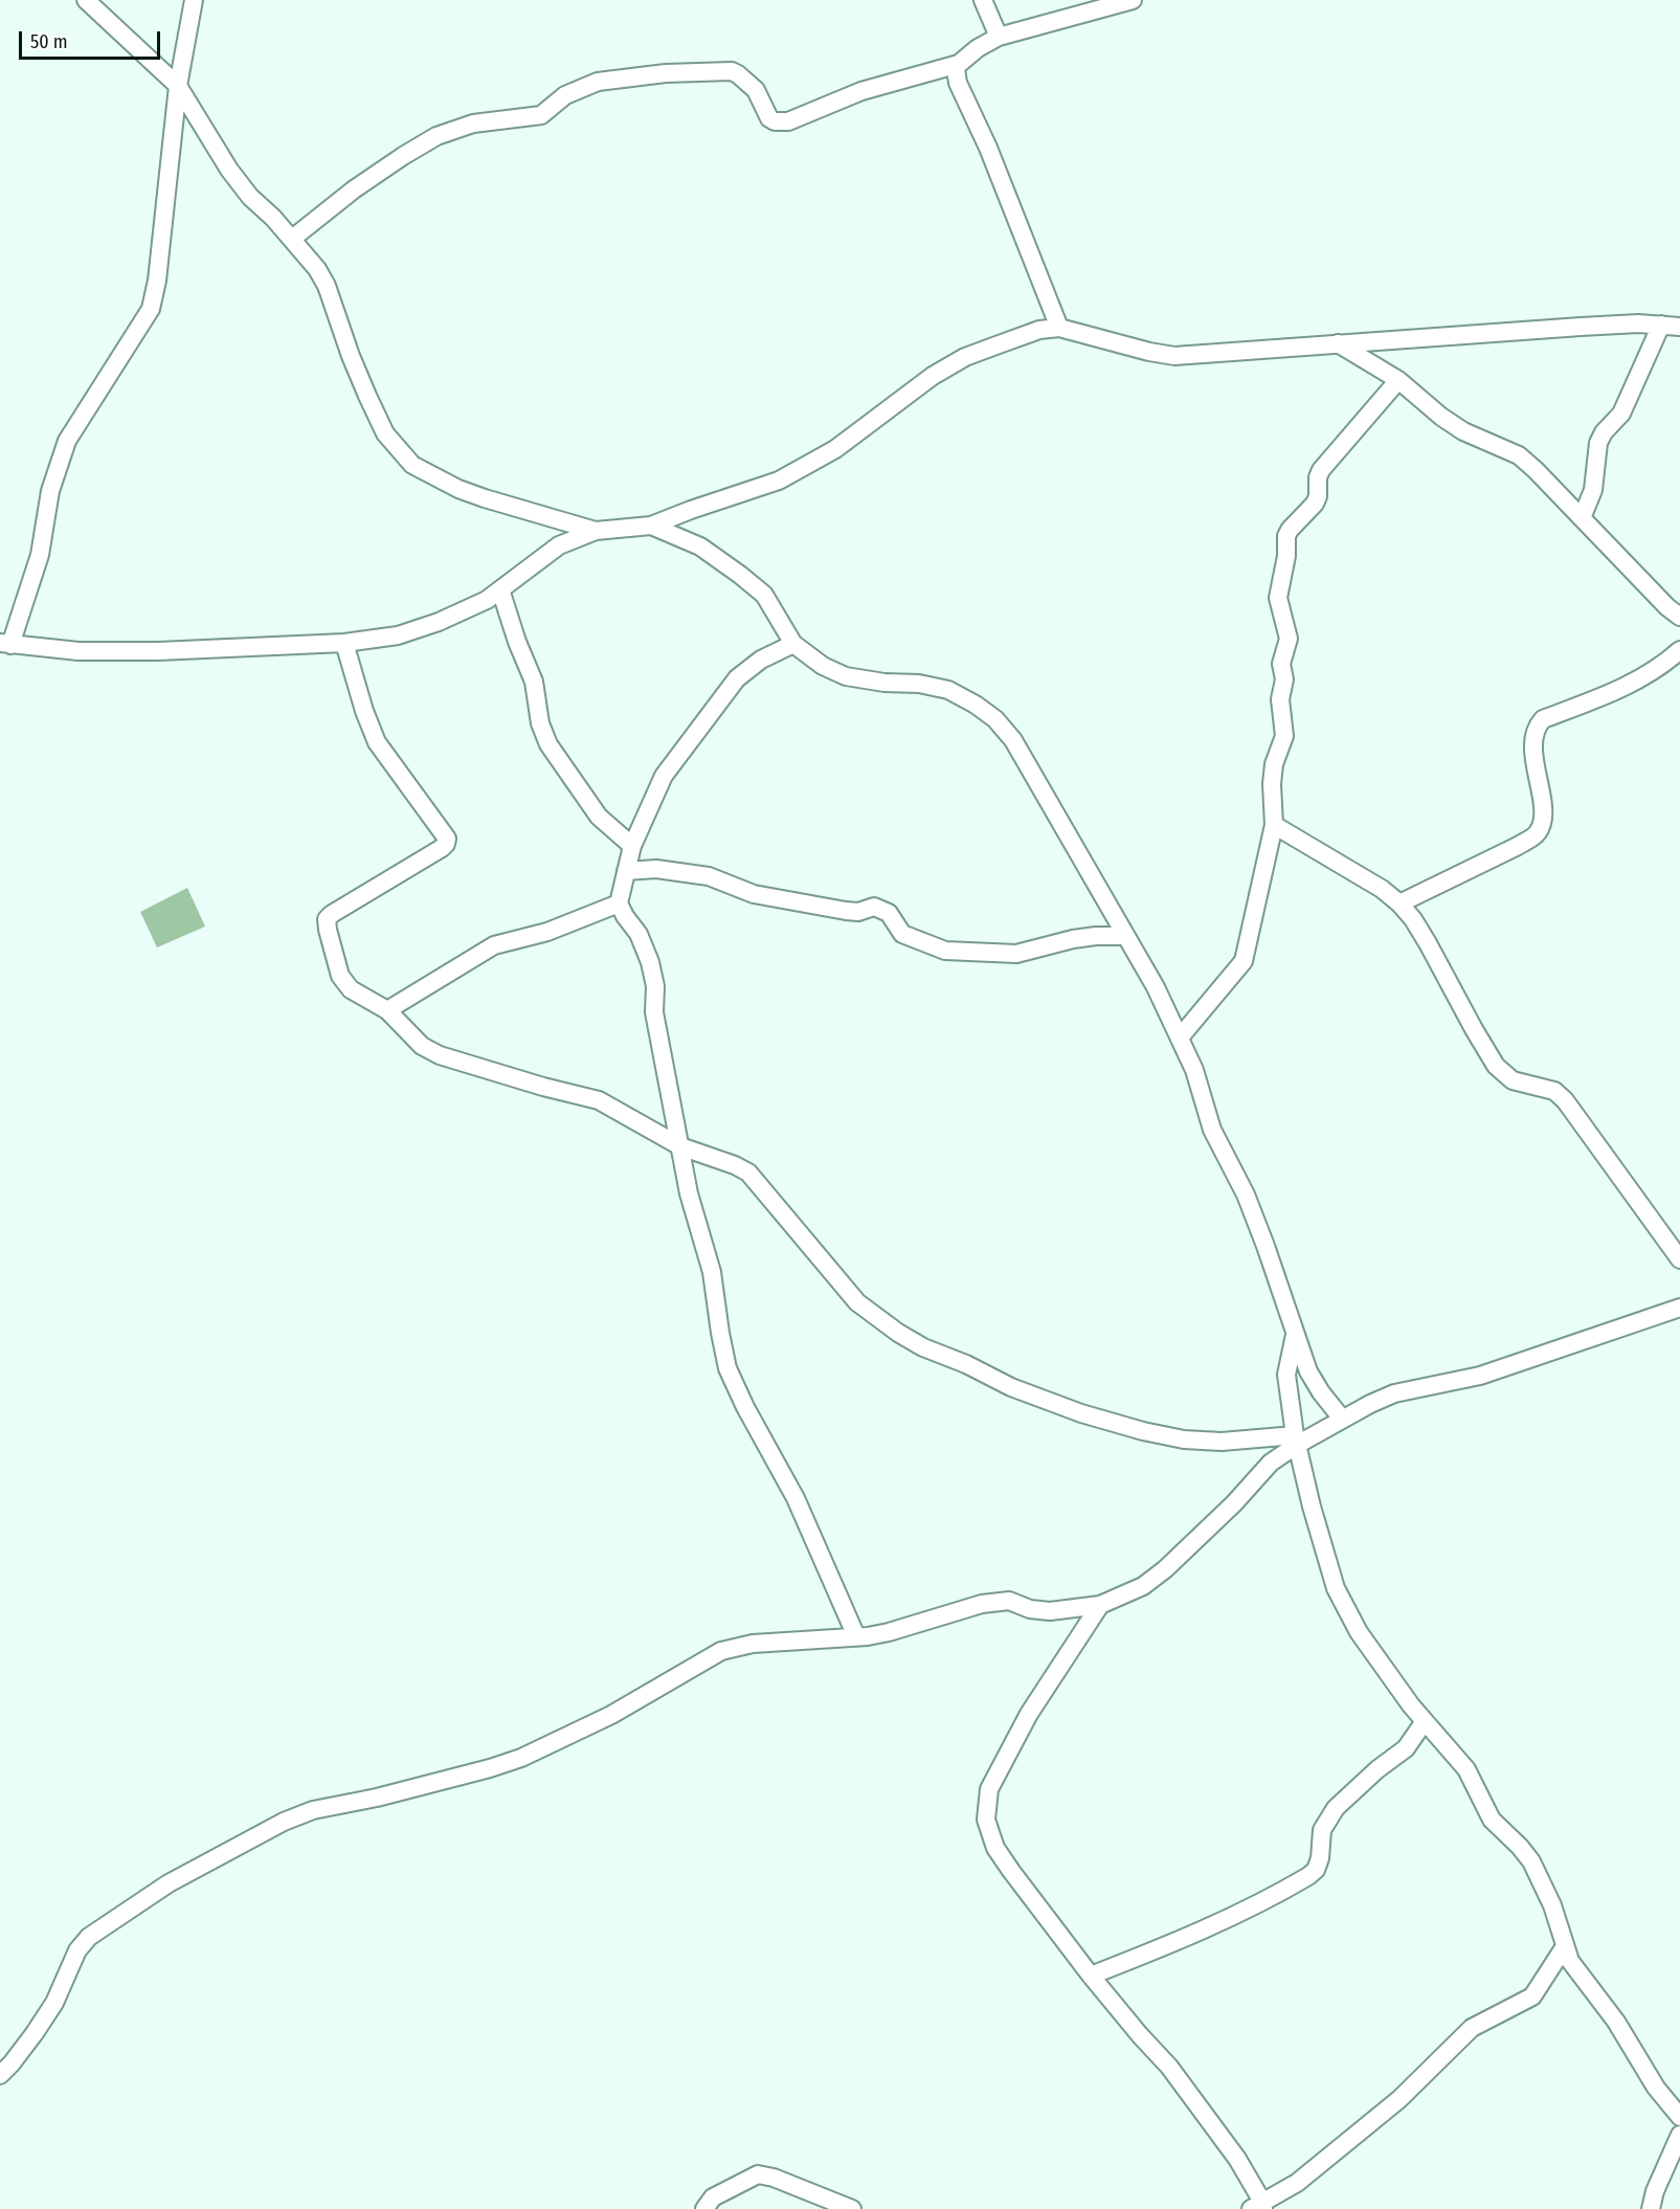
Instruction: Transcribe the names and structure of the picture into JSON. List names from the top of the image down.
{
  "scale_bar": "50 m"
}
